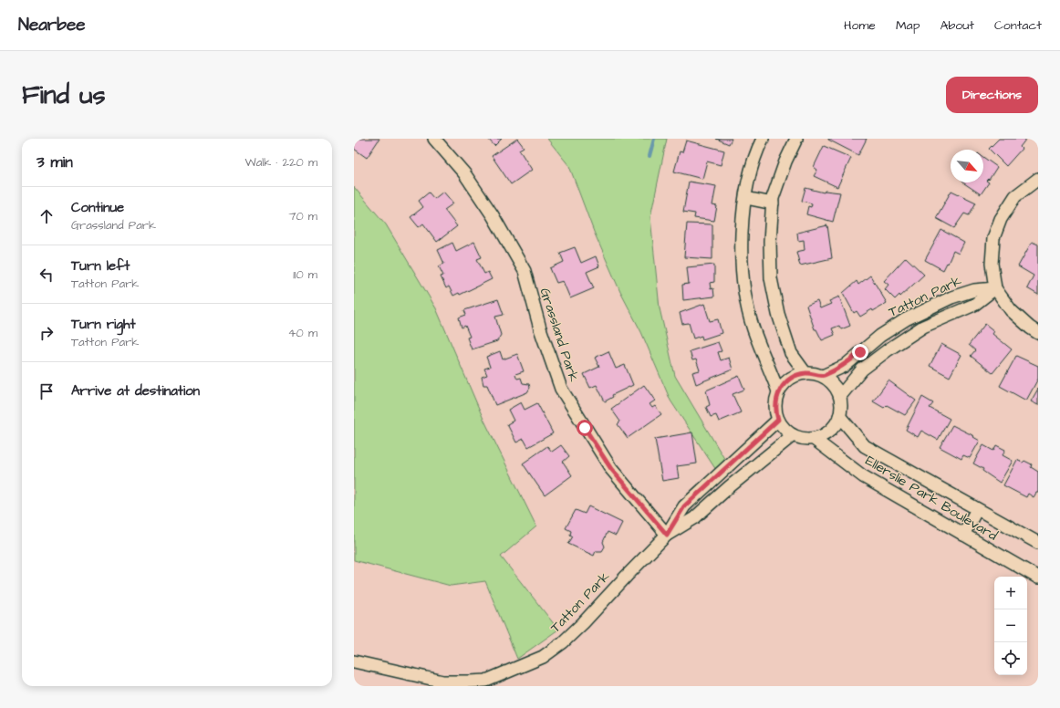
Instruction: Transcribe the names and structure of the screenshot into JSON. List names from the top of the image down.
{
  "streets": {
    "street": ["Tatton Park", "Grassland Park", "Ellerslie Park Boulevard"]
  },
  "crossings": [
    ["Tatton Park", "Grassland Park"],
    ["Tatton Park", "Ellerslie Park Boulevard"]
  ],
  "north": "bottom right",
  "page": {
    "header": "Nearbee",
    "nav": [
      "Home",
      "Map",
      "About",
      "Contact"
    ],
    "buttons": "Directions",
    "title": "Find us",
    "heading": ["3 min", "Walk · 220 m"],
    "list": [
      ["Continue", "Grassland Park", "70 m"],
      ["Turn left", "Tatton Park", "110 m"],
      ["Turn right", "Tatton Park", "40 m"],
      "Arrive at destination"
    ],
    "map_buttons": ["+", "−"]
  }
}
